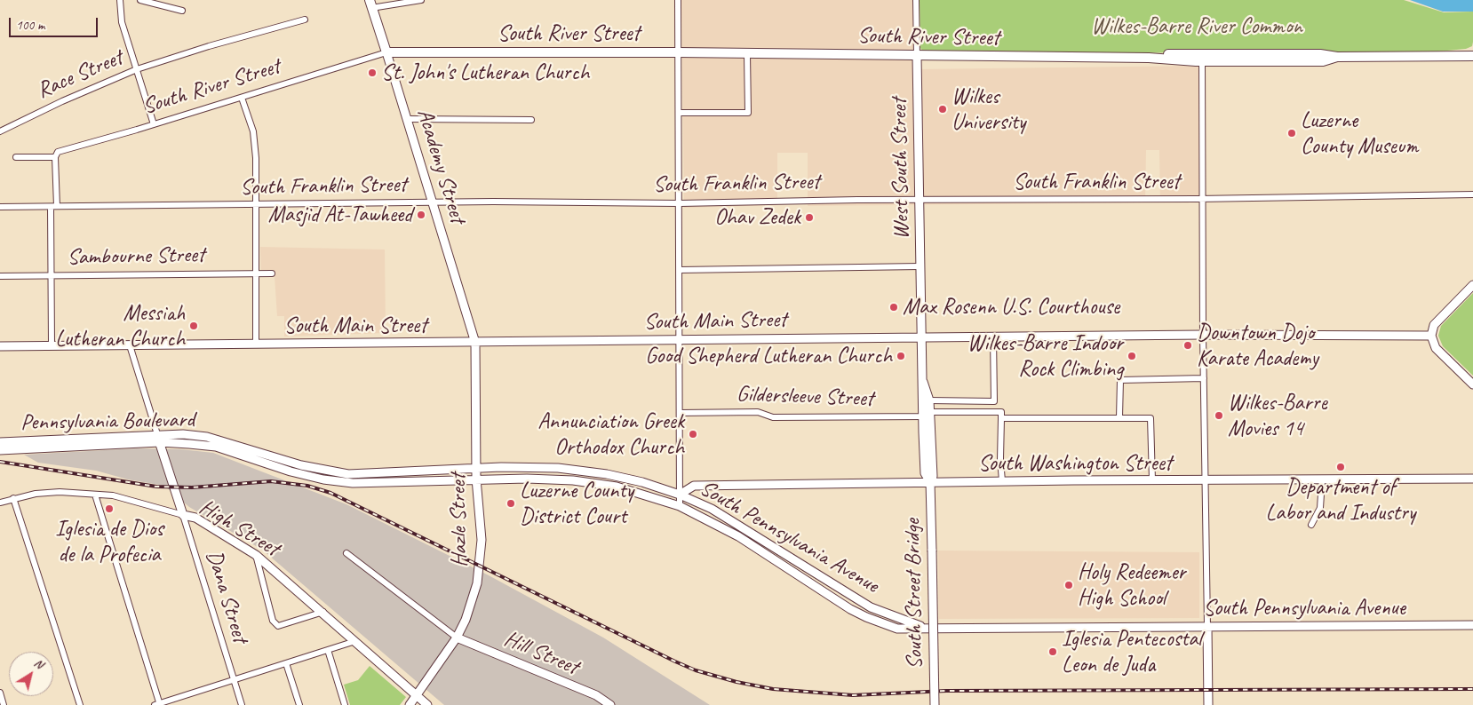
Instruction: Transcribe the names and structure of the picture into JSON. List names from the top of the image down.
{
  "streets": {
    "main road": [
      "South River Street",
      "Academy Street",
      "West South Street",
      "South Main Street",
      "Pennsylvania Boulevard",
      "South Washington Street",
      "Hazle Street",
      "High Street",
      "South Pennsylvania Avenue",
      "South Street Bridge",
      "Dana Street",
      "Hill Street"
    ],
    "street": [
      "Race Street",
      "South Franklin Street",
      "Sambourne Street",
      "Gildersleeve Street"
    ]
  },
  "crossings": [
    ["South River Street", "Academy Street"],
    ["South River Street", "West South Street"],
    ["Academy Street", "South Franklin Street"],
    ["Academy Street", "South Main Street"],
    ["Academy Street", "Hazle Street"],
    ["West South Street", "South Franklin Street"],
    ["West South Street", "South Main Street"],
    ["South Main Street", "Hazle Street"],
    ["South Main Street", "Dana Street"],
    ["Gildersleeve Street", "South Street Bridge"],
    ["Pennsylvania Boulevard", "Hazle Street"],
    ["Pennsylvania Boulevard", "South Pennsylvania Avenue"],
    ["Pennsylvania Boulevard", "Dana Street"],
    ["South Washington Street", "South Pennsylvania Avenue"],
    ["South Washington Street", "South Street Bridge"],
    ["Hazle Street", "High Street"],
    ["Hazle Street", "South Pennsylvania Avenue"],
    ["Hazle Street", "Hill Street"],
    ["High Street", "Dana Street"]
  ],
  "parks": ["Wilkes-Barre River Common"],
  "places": [
    "St. John's Lutheran Church",
    "Wilkes University",
    "Luzerne County Museum",
    "Masjid At-Tawheed",
    "Ohav Zedek",
    "Max Rosenn U.S. Courthouse",
    "Messiah Lutheran Church",
    "Downtown Dojo Karate Academy",
    "Good Shepherd Lutheran Church",
    "Wilkes-Barre Indoor Rock Climbing",
    "Wilkes-Barre Movies 14",
    "Annunciation Greek Orthodox Church",
    "Department of Labor and Industry",
    "Luzerne County District Court",
    "Iglesia de Dios de la Profecia",
    "Holy Redeemer High School",
    "Iglesia Pentecostal Leon de Juda"
  ],
  "scale_bar": "100 m",
  "north": "top right"
}
